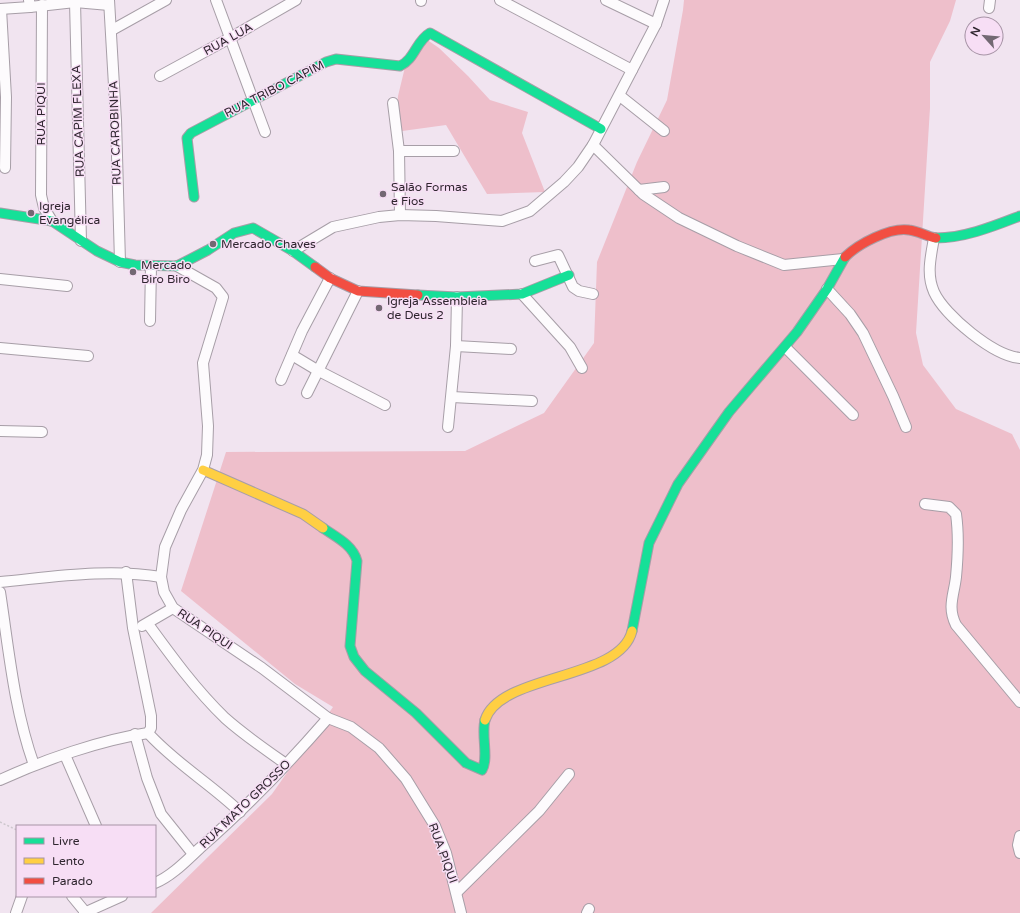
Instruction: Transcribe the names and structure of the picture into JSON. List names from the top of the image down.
{
  "streets": {
    "street": [
      "RUA LUA",
      "RUA TRIBO CAPIM",
      "RUA PIQUI",
      "RUA CAPIM FLEXA",
      "RUA CAROBINHA",
      "RUA MATO GROSSO"
    ]
  },
  "crossings": [
    ["RUA PIQUI", "RUA MATO GROSSO"]
  ],
  "places": [
    "Salão Formas e Fios",
    "Igreja Evangélica",
    "Mercado Chaves",
    "Mercado Biro Biro",
    "Igreja Assembleia de Deus 2"
  ],
  "legend": ["Livre", "Lento", "Parado"],
  "north": "top left"
}
